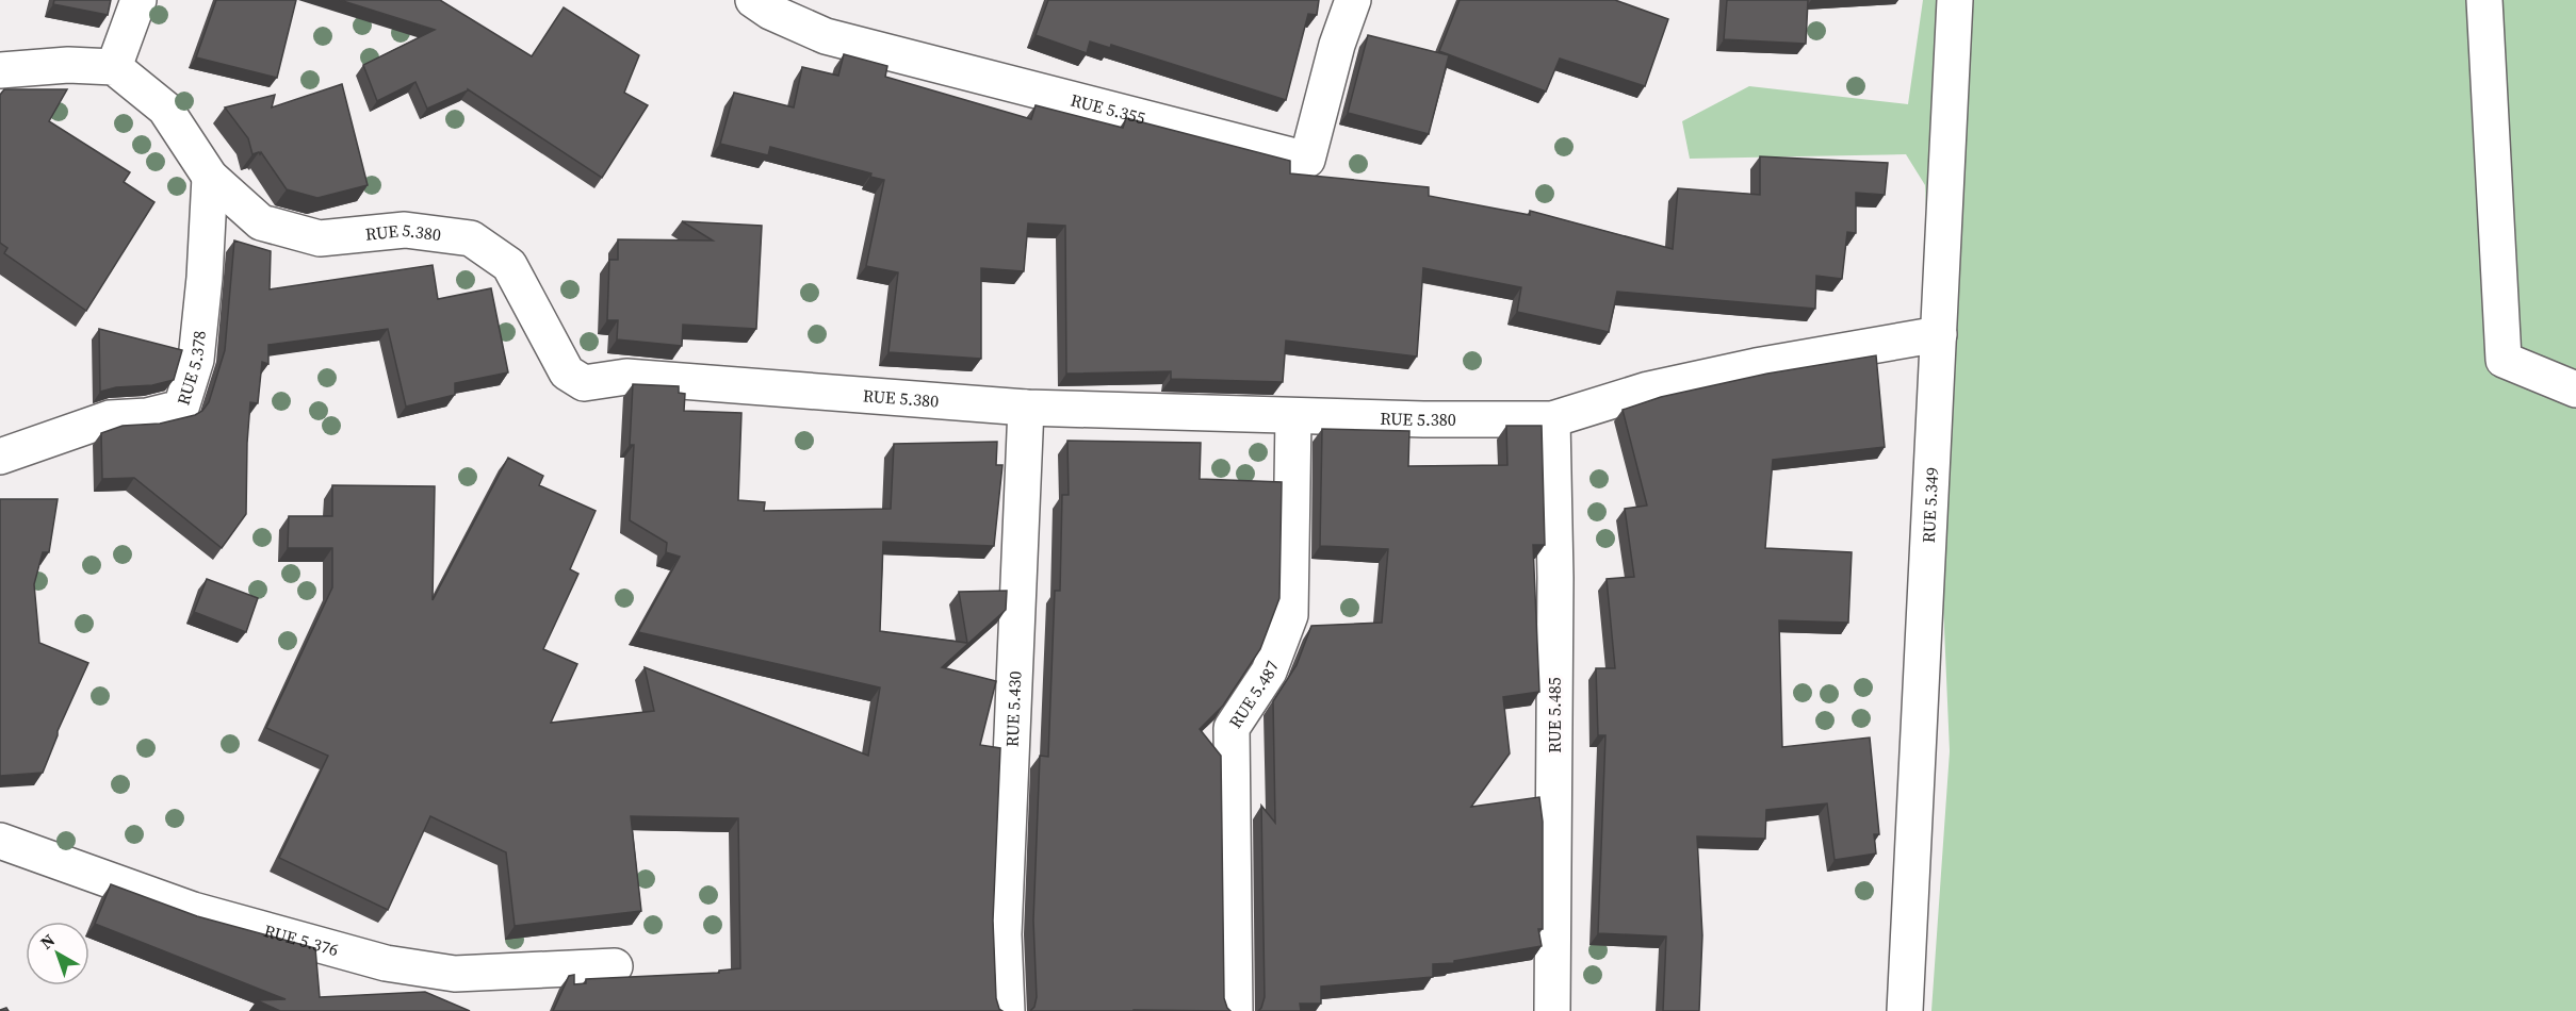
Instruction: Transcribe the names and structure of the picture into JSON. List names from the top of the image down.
{
  "streets": {
    "street": [
      "RUE 5.355",
      "RUE 5.380",
      "RUE 5.378",
      "RUE 5.349",
      "RUE 5.487",
      "RUE 5.430",
      "RUE 5.485",
      "RUE 5.376"
    ]
  },
  "crossings": [
    ["RUE 5.380", "RUE 5.378"],
    ["RUE 5.380", "RUE 5.349"],
    ["RUE 5.380", "RUE 5.487"],
    ["RUE 5.380", "RUE 5.430"],
    ["RUE 5.380", "RUE 5.485"]
  ],
  "north": "top left"
}
